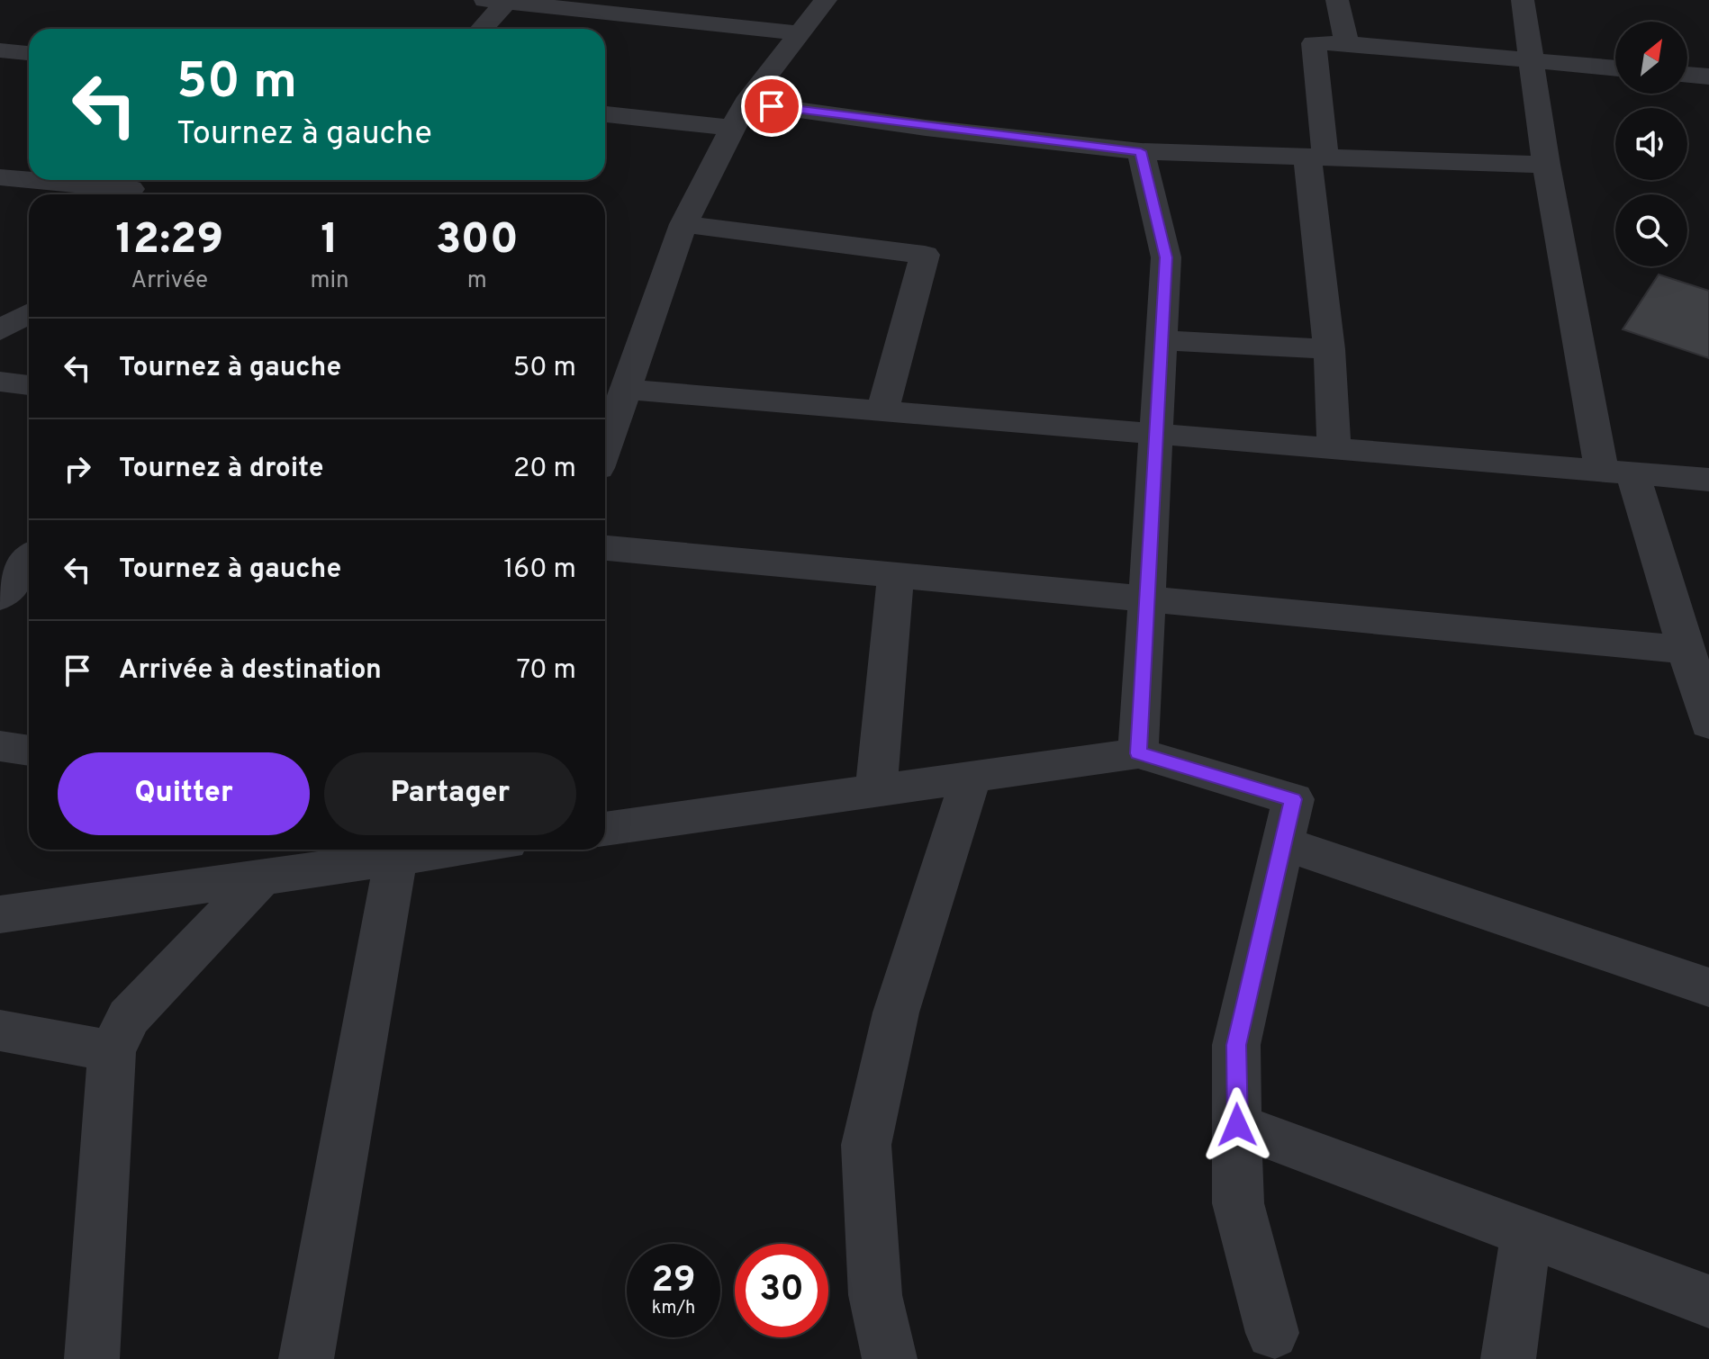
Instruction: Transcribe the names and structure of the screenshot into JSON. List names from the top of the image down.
{
  "north": "top right",
  "page": {
    "turn": ["50 m", "Tournez à gauche"],
    "eta": [
      "12:29",
      "Arrivée",
      "1",
      "min",
      "300",
      "m"
    ],
    "list": [
      {
        "name": "Tournez à gauche",
        "value": "50 m"
      },
      {
        "name": "Tournez à droite",
        "value": "20 m"
      },
      {
        "name": "Tournez à gauche",
        "value": "160 m"
      },
      {
        "name": "Arrivée à destination",
        "value": "70 m"
      }
    ],
    "buttons": ["Quitter", "Partager"],
    "speed": "29 km/h",
    "limit": "30"
  }
}
